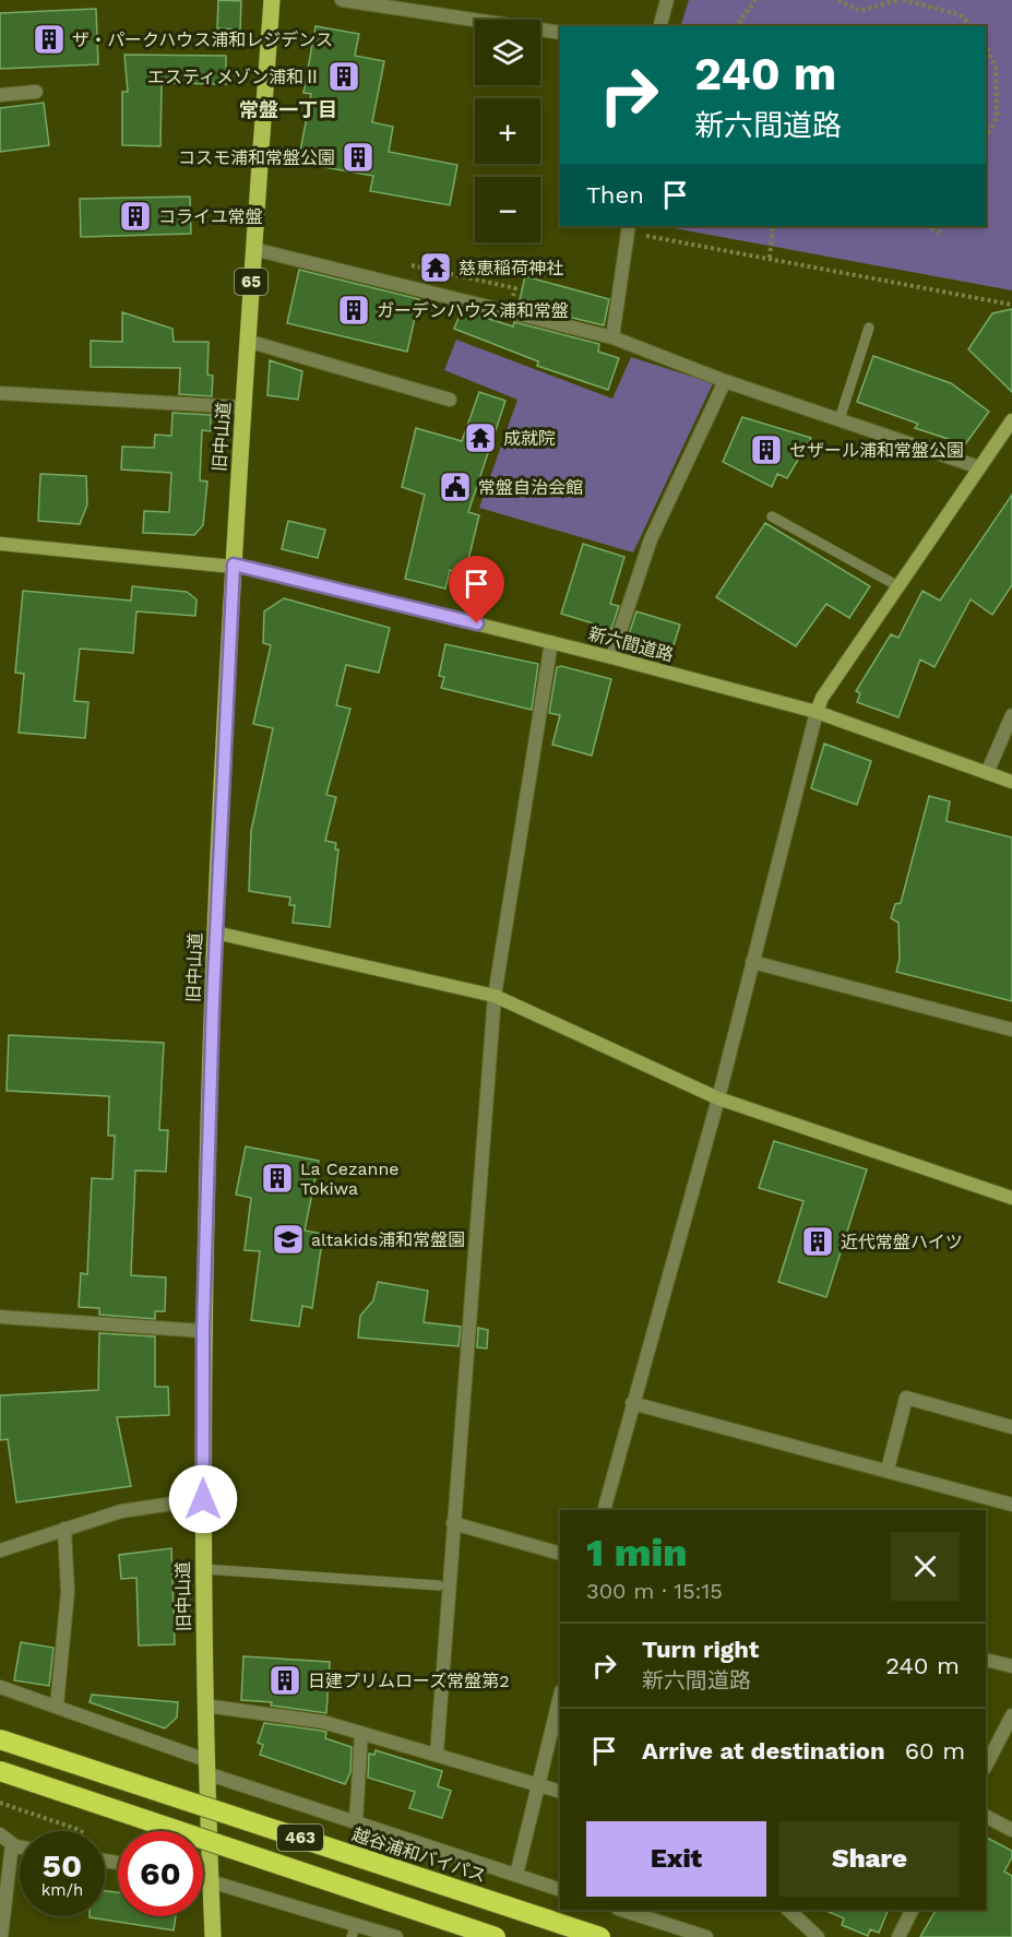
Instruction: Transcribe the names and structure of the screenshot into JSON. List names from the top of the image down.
{
  "streets": {
    "highway": ["463", "越谷浦和バイパス"],
    "main road": ["65", "旧中山道"],
    "street": ["新六間道路"]
  },
  "crossings": [
    ["旧中山道", "新六間道路"]
  ],
  "districts": ["常盤一丁目"],
  "places": {
    "building": [
      "ザ・パークハウス浦和レジデンス",
      "エスティメゾン浦和Ⅱ",
      "コスモ浦和常盤公園",
      "コライユ常盤",
      "ガーデンハウス浦和常盤",
      "セザール浦和常盤公園",
      "La Cezanne Tokiwa",
      "近代常盤ハイツ",
      "日建プリムローズ常盤第2"
    ],
    "temple": ["慈恵稲荷神社", "成就院"],
    "public building": ["常盤自治会館"],
    "school or university": ["altakids浦和常盤園"]
  },
  "page": {
    "map_buttons": ["+", "−"],
    "turn": ["240 m", "新六間道路"],
    "then": "Then",
    "heading": ["1 min", "300 m · 15:15"],
    "list": [
      {
        "name": "Turn right",
        "note": "新六間道路",
        "value": "240 m"
      },
      {
        "name": "Arrive at destination",
        "value": "60 m"
      }
    ],
    "buttons": ["Exit", "Share"],
    "speed": "50 km/h",
    "limit": "60"
  }
}
